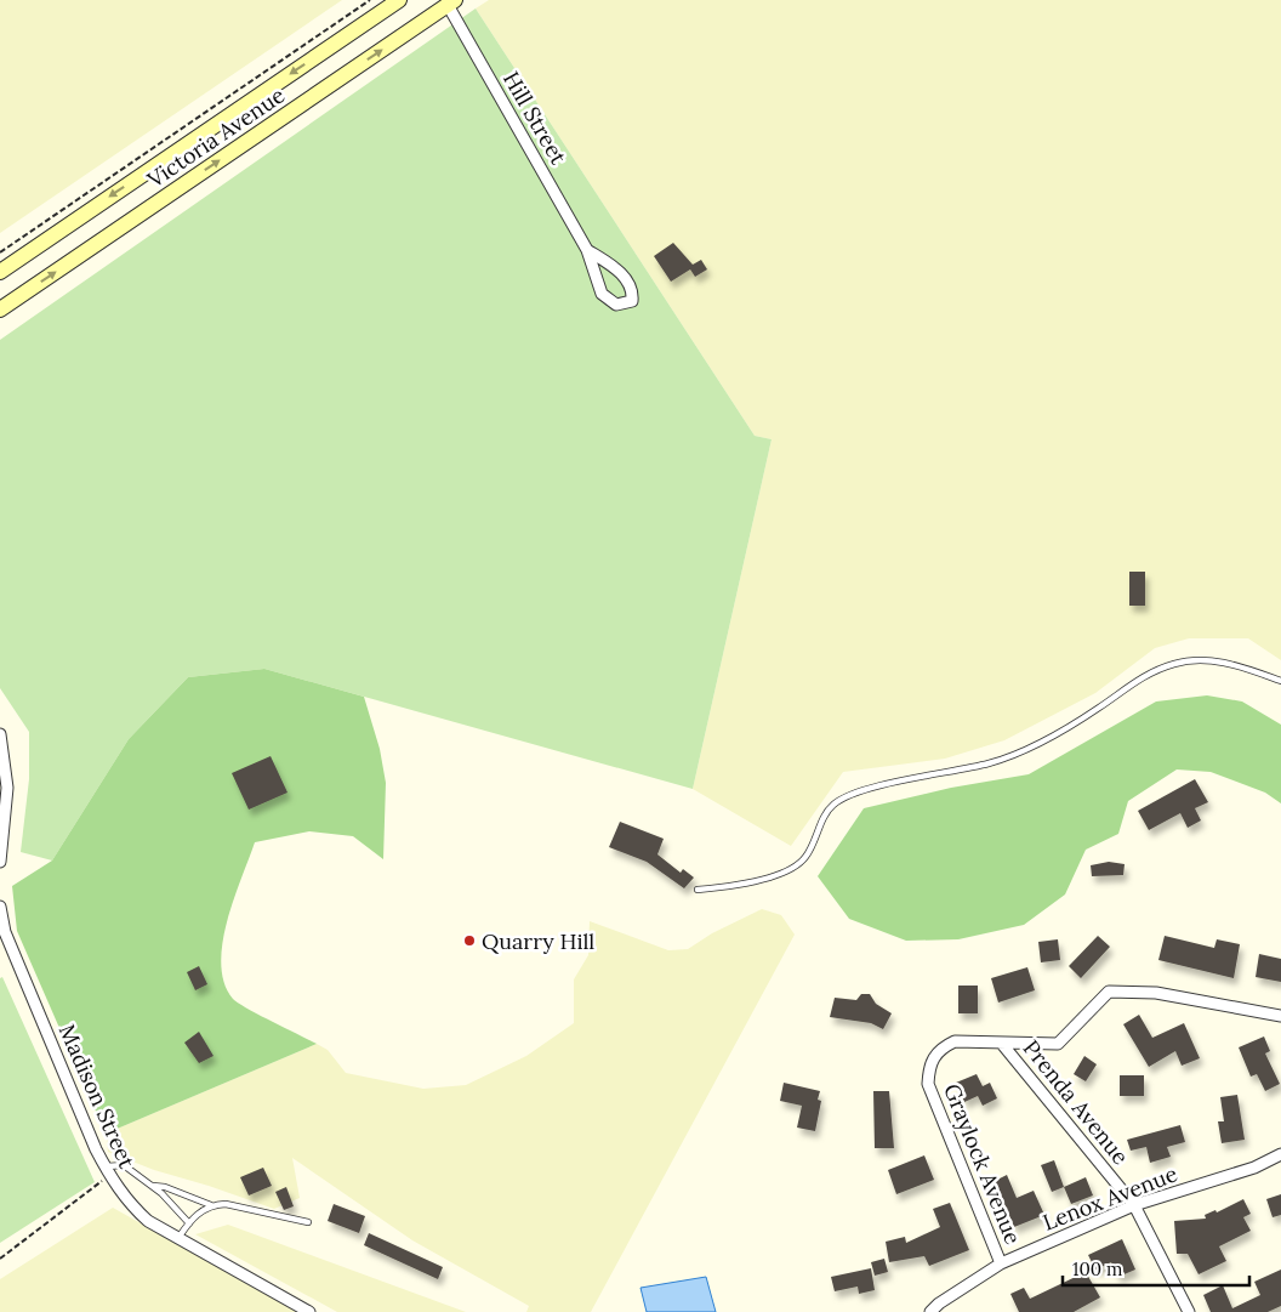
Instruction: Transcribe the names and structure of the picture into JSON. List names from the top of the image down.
{
  "streets": {
    "main road": ["Victoria Avenue"],
    "street": [
      "Hill Street",
      "Madison Street",
      "Prenda Avenue",
      "Graylock Avenue",
      "Lenox Avenue"
    ]
  },
  "crossings": [
    ["Hill Street", "Victoria Avenue"],
    ["Prenda Avenue", "Graylock Avenue"],
    ["Prenda Avenue", "Lenox Avenue"],
    ["Graylock Avenue", "Lenox Avenue"]
  ],
  "places": ["Quarry Hill"],
  "scale_bar": "100 m"
}
